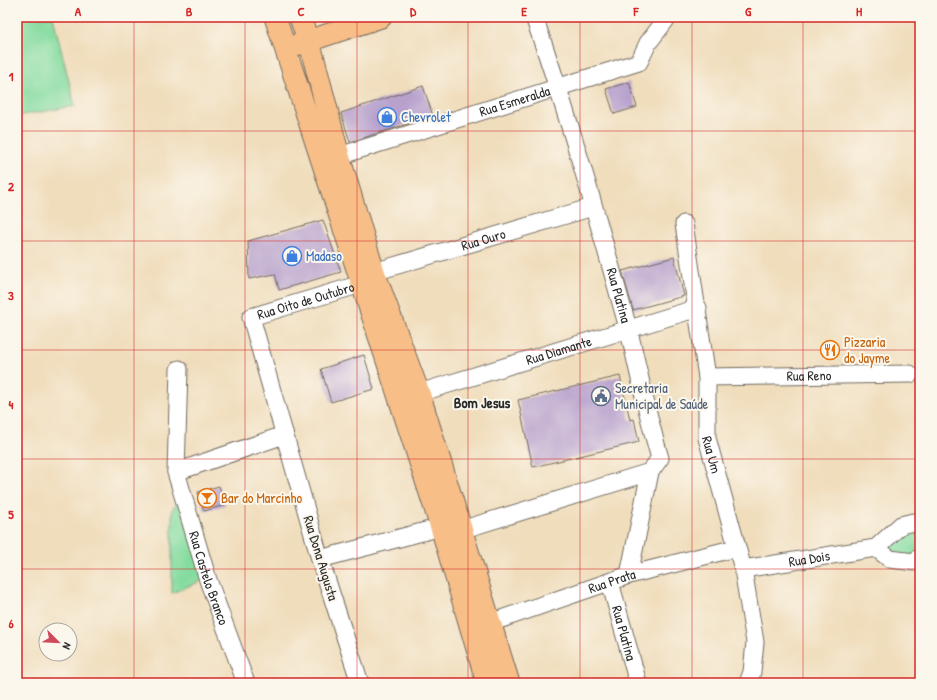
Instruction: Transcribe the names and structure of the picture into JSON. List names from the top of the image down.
{
  "streets": {
    "street": [
      "Rua Esmeralda",
      "Rua Ouro",
      "Rua Platina",
      "Rua Oito de Outubro",
      "Rua Diamante",
      "Rua Reno",
      "Rua Um",
      "Rua Dona Augusta",
      "Rua Dois",
      "Rua Castelo Branco",
      "Rua Prata"
    ]
  },
  "crossings": [
    ["Rua Esmeralda", "Rua Platina"],
    ["Rua Ouro", "Rua Platina"],
    ["Rua Ouro", "Rua Oito de Outubro"],
    ["Rua Platina", "Rua Diamante"],
    ["Rua Platina", "Rua Prata"],
    ["Rua Oito de Outubro", "Rua Dona Augusta"],
    ["Rua Diamante", "Rua Um"],
    ["Rua Reno", "Rua Um"],
    ["Rua Um", "Rua Dois"],
    ["Rua Um", "Rua Prata"]
  ],
  "districts": ["Bom Jesus"],
  "places": {
    "shop": ["Chevrolet", "Madaso"],
    "restaurant": ["Pizzaria do Jayme"],
    "public building": ["Secretaria Municipal de Saúde"],
    "bar": ["Bar do Marcinho"]
  },
  "north": "bottom right",
  "grid": {
    "columns": [
      "A",
      "B",
      "C",
      "D",
      "E",
      "F",
      "G",
      "H"
    ],
    "rows": [
      "1",
      "2",
      "3",
      "4",
      "5",
      "6"
    ]
  }
}
